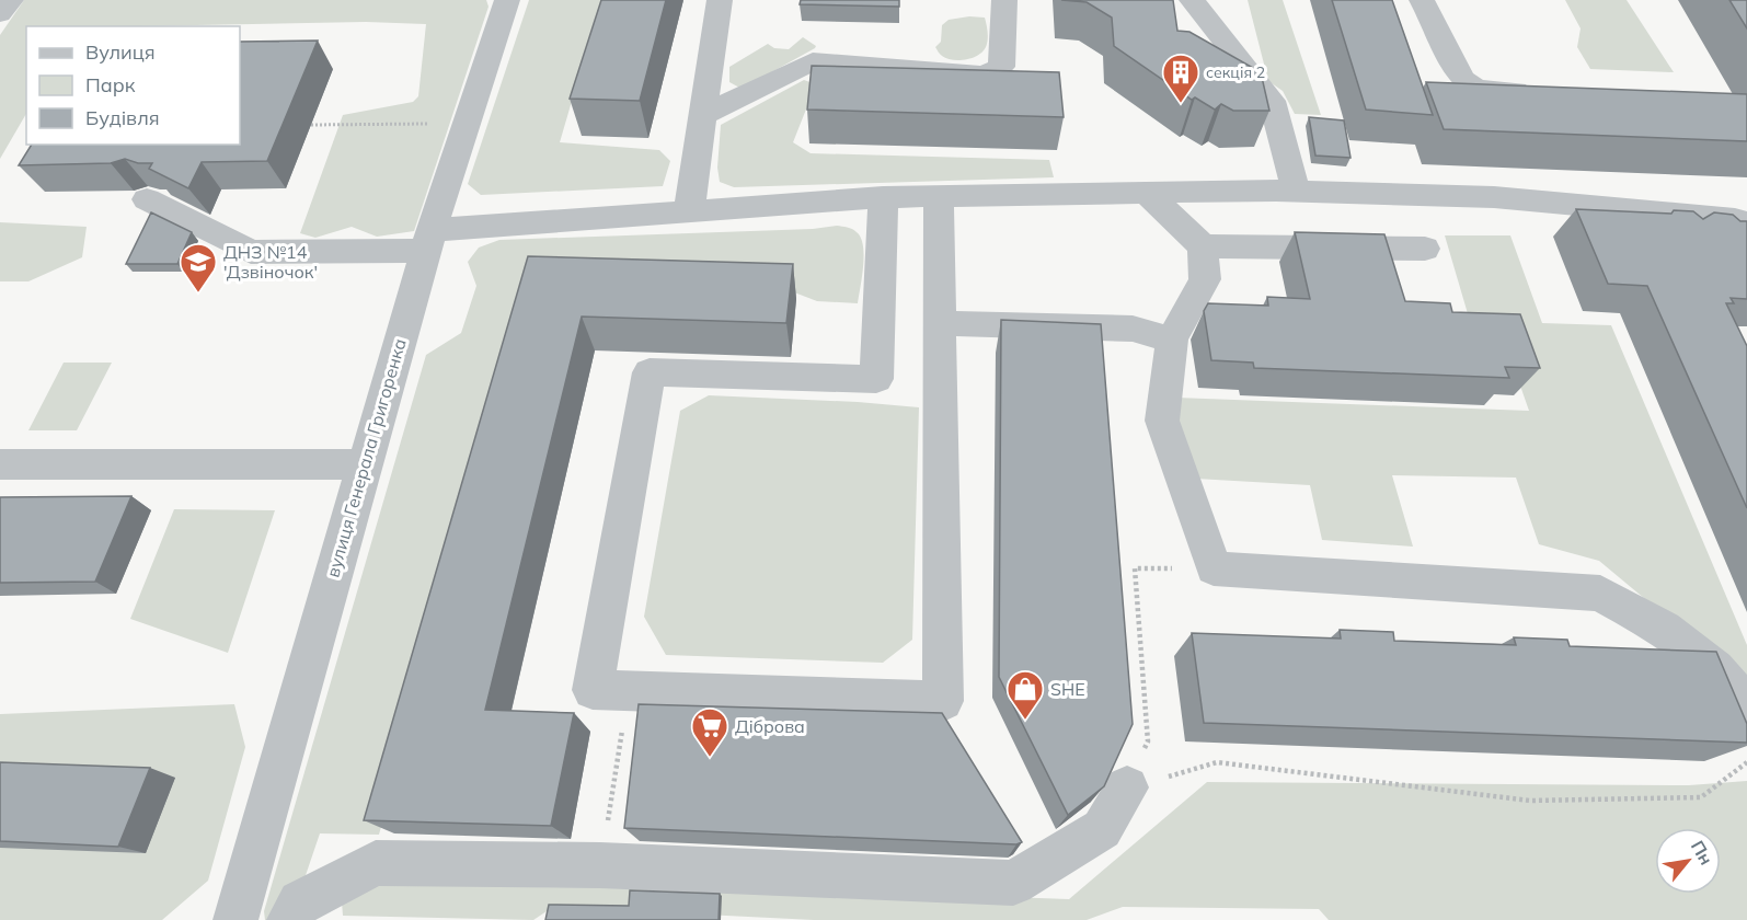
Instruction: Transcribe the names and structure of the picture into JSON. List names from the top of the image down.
{
  "streets": {
    "street": ["вулиця Генерала Григоренка"]
  },
  "places": {
    "building": ["секція 2"],
    "school or university": ["ДНЗ №14 'Дзвіночок'"],
    "shop": ["SHE"],
    "supermarket": ["Діброва"]
  },
  "legend": ["Вулиця", "Парк", "Будівля"],
  "north": "top right"
}
